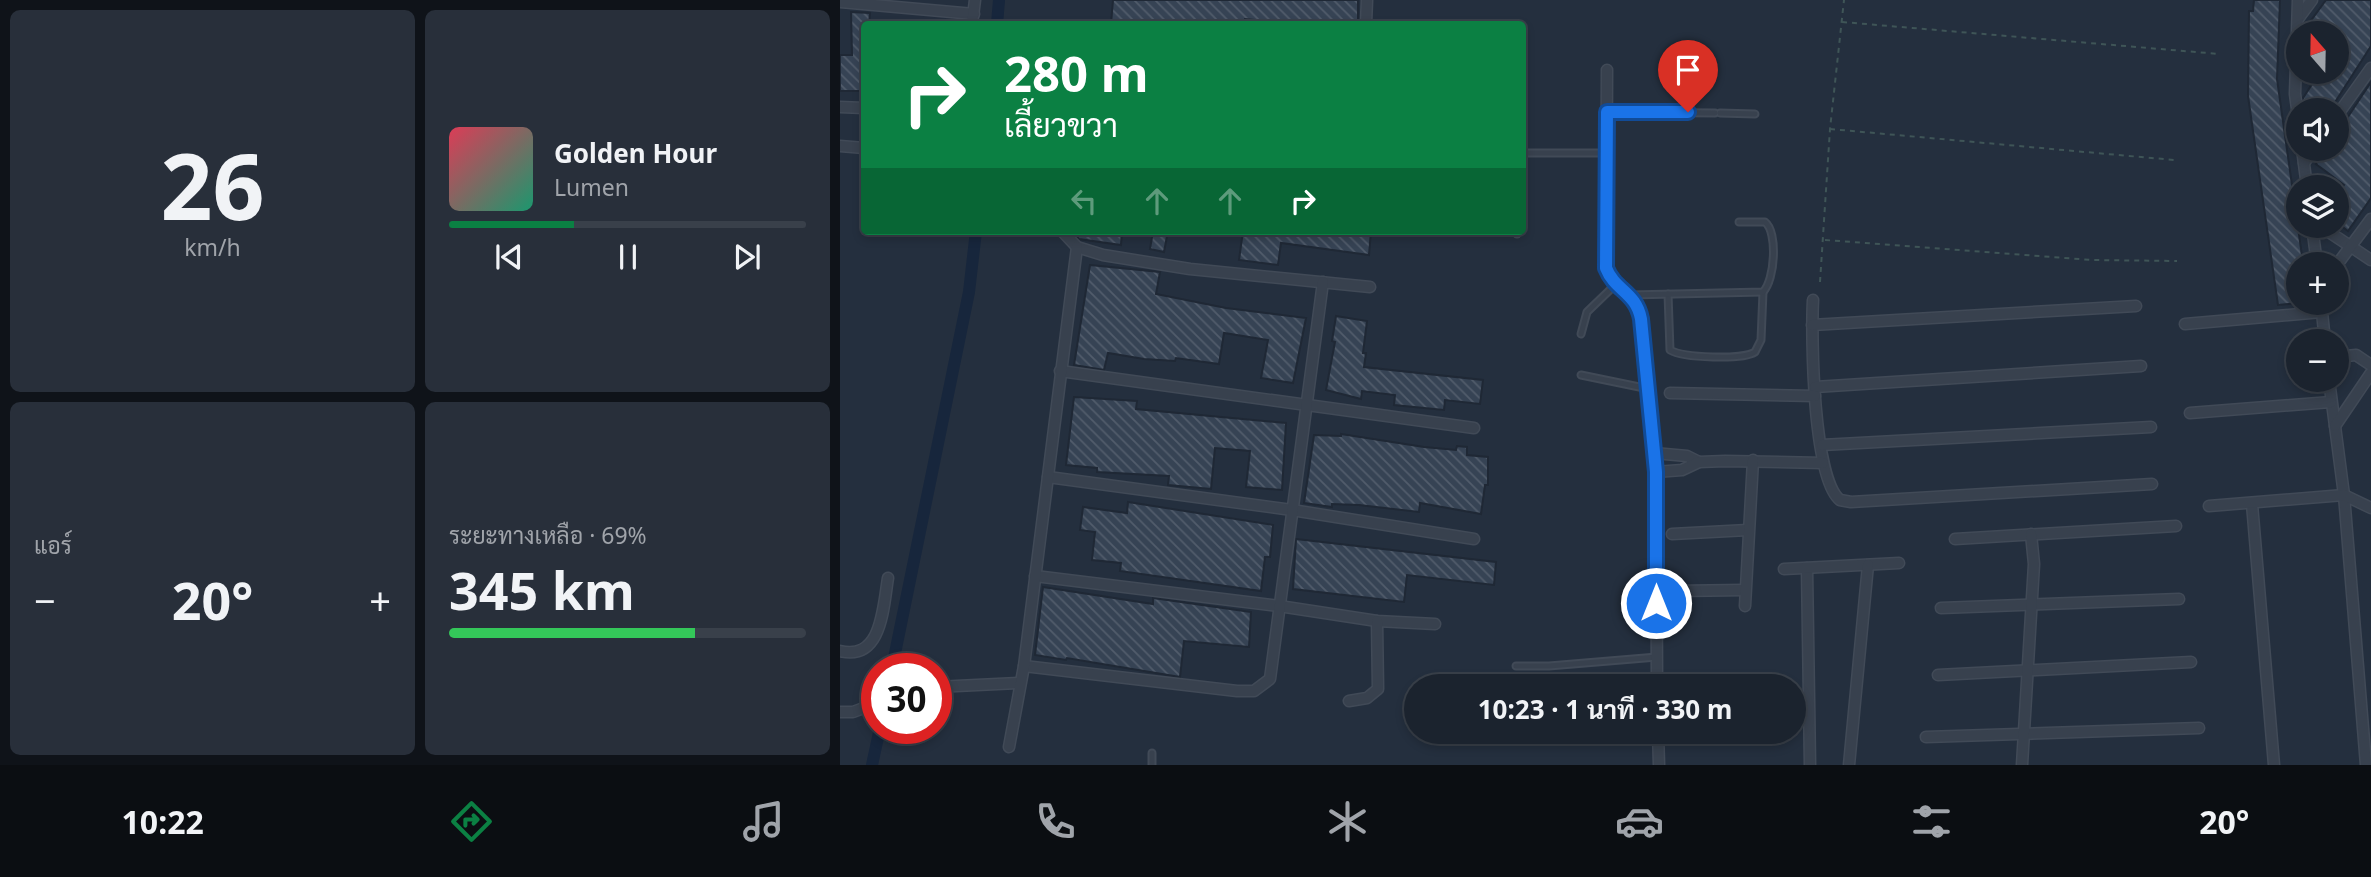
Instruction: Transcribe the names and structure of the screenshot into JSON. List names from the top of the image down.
{
  "north": "top",
  "page": {
    "tile": [
      ["26", "km/h"],
      "แอร์",
      ["ระยะทางเหลือ · 69%", "345 km"]
    ],
    "map_buttons": ["+", "−"],
    "turn": ["280 m", "เลี้ยวขวา"],
    "song": ["Golden Hour", "Lumen"],
    "heat": ["−", "20°", "+"],
    "limit": "30",
    "trip": "10:23 · 1 นาที · 330 m",
    "tabs": ["10:22", "20°"]
  }
}
